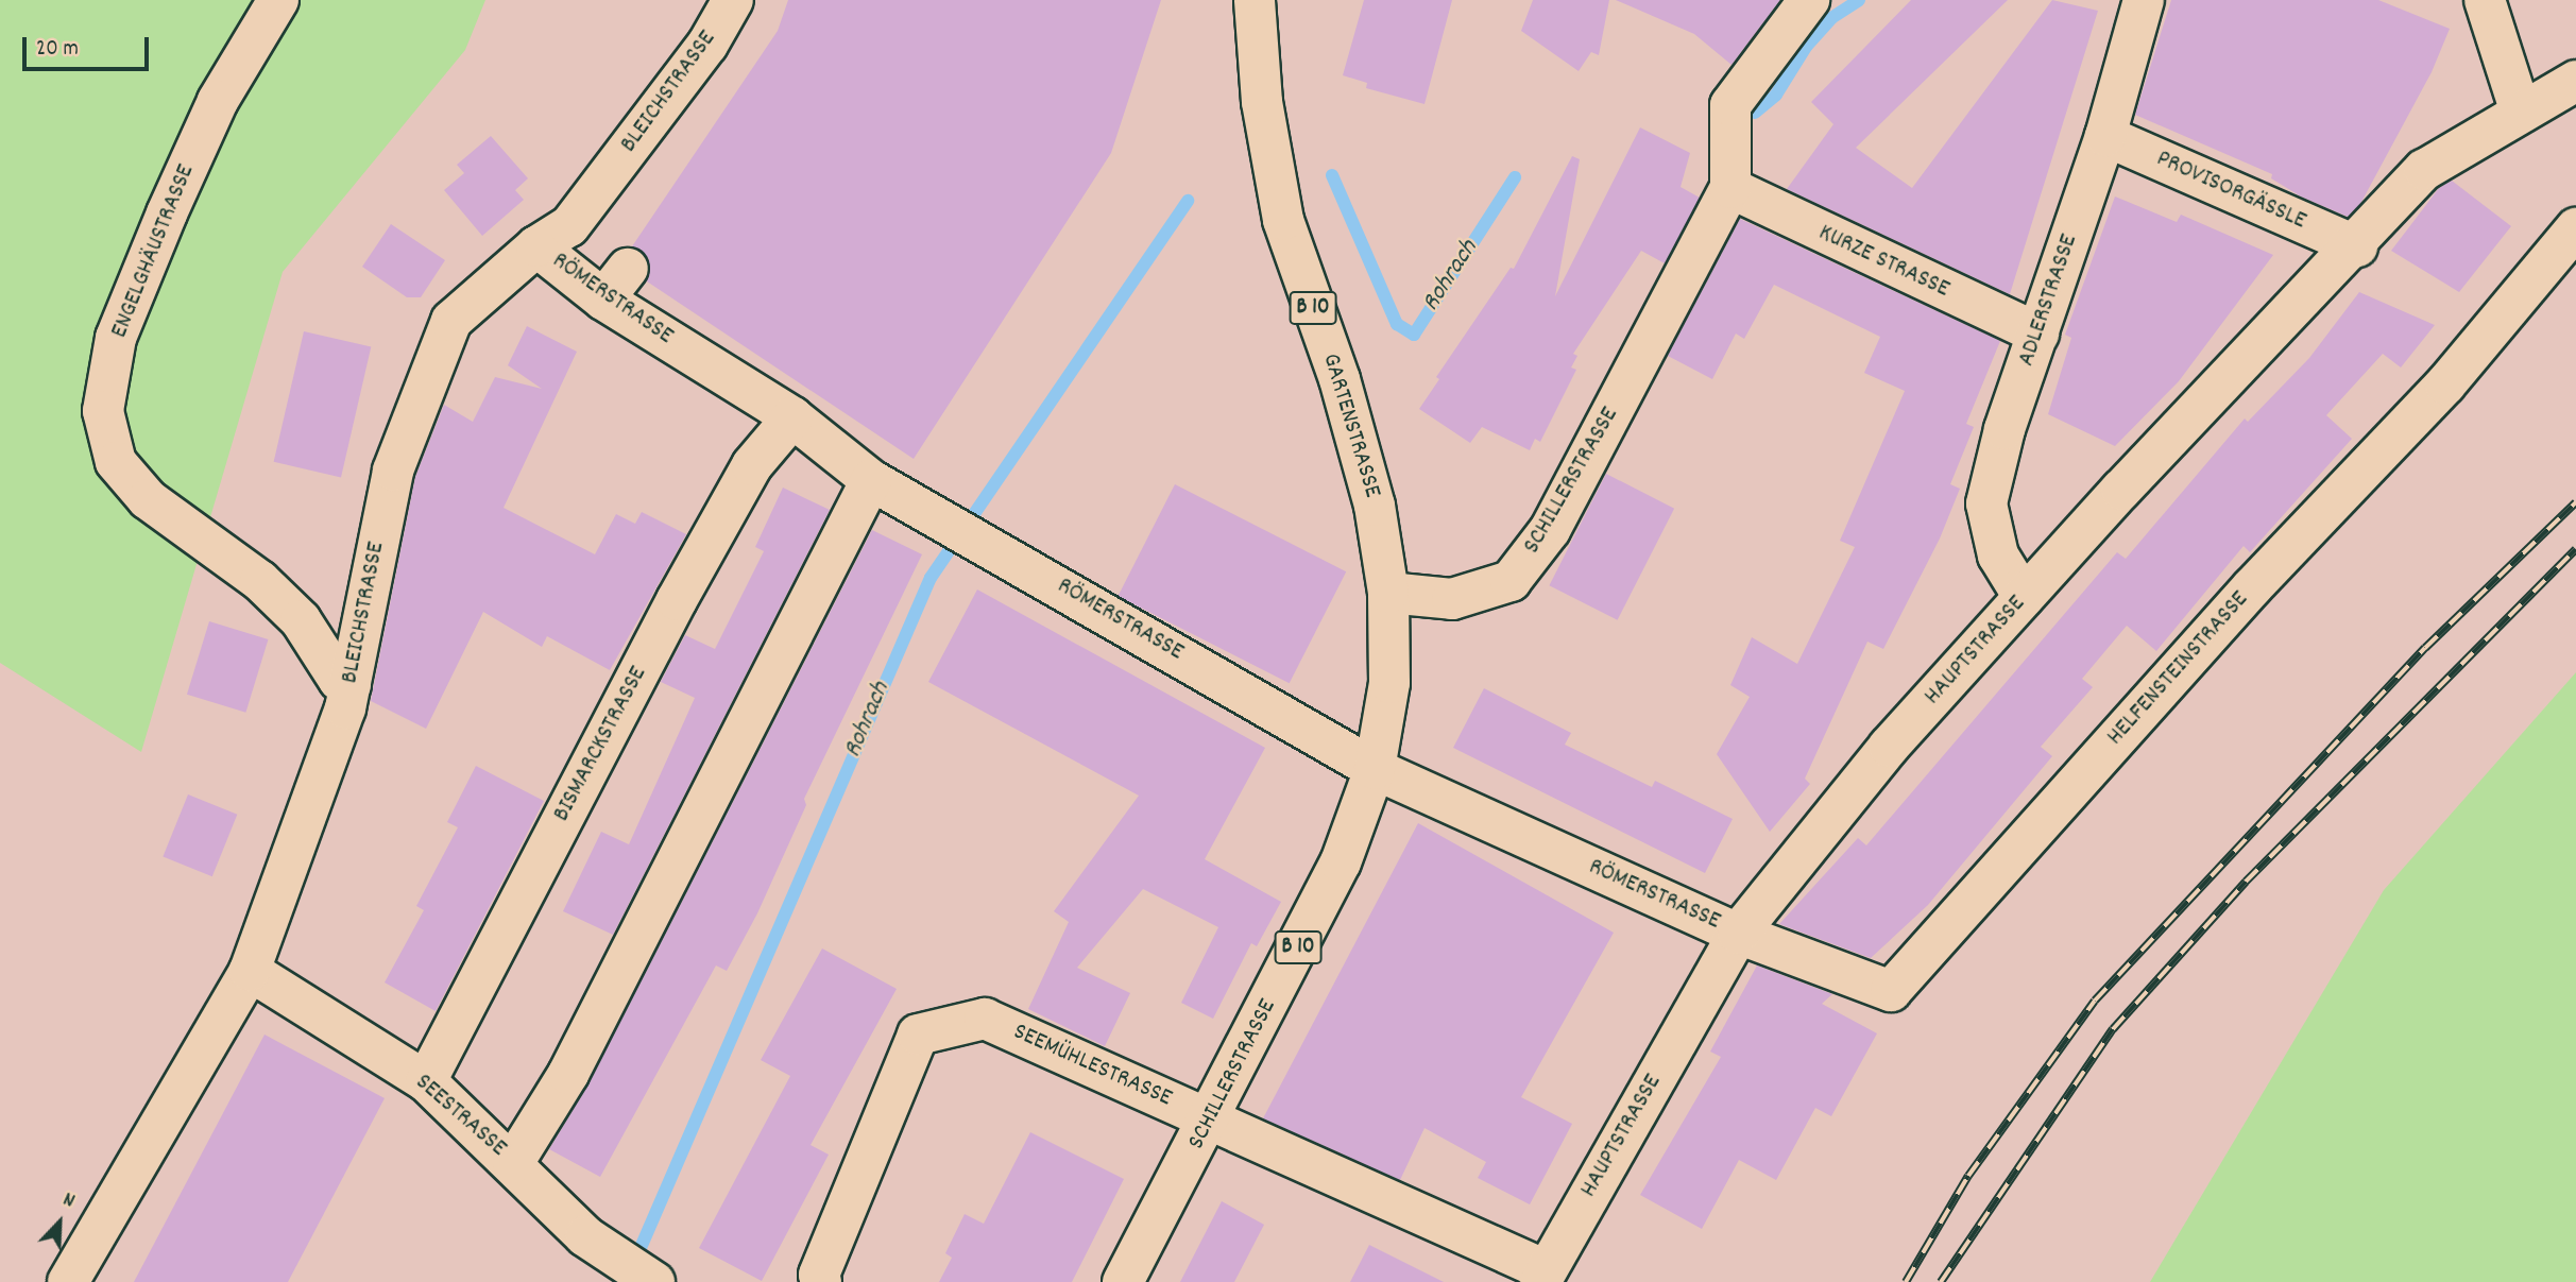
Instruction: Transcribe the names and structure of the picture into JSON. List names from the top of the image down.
{
  "streets": {
    "street": [
      "BLEICHSTRASSE",
      "PROVISORGÄSSLE",
      "ENGELGHÄUSTRASSE",
      "KURZE STRASSE",
      "RÖMERSTRASSE",
      "ADLERSTRASSE",
      "B 10",
      "GARTENSTRASSE",
      "SCHILLERSTRASSE",
      "HAUPTSTRASSE",
      "HELFENSTEINSTRASSE",
      "BISMARCKSTRASSE",
      "SEEMÜHLESTRASSE",
      "SEESTRASSE"
    ]
  },
  "crossings": [
    ["BLEICHSTRASSE", "ENGELGHÄUSTRASSE"],
    ["BLEICHSTRASSE", "RÖMERSTRASSE"],
    ["BLEICHSTRASSE", "SEESTRASSE"],
    ["PROVISORGÄSSLE", "ADLERSTRASSE"],
    ["PROVISORGÄSSLE", "HAUPTSTRASSE"],
    ["KURZE STRASSE", "ADLERSTRASSE"],
    ["KURZE STRASSE", "SCHILLERSTRASSE"],
    ["RÖMERSTRASSE", "SCHILLERSTRASSE"],
    ["RÖMERSTRASSE", "HAUPTSTRASSE"],
    ["RÖMERSTRASSE", "HELFENSTEINSTRASSE"],
    ["RÖMERSTRASSE", "BISMARCKSTRASSE"],
    ["ADLERSTRASSE", "HAUPTSTRASSE"],
    ["GARTENSTRASSE", "SCHILLERSTRASSE"],
    ["SCHILLERSTRASSE", "SEEMÜHLESTRASSE"],
    ["HAUPTSTRASSE", "HELFENSTEINSTRASSE"],
    ["HAUPTSTRASSE", "SEEMÜHLESTRASSE"],
    ["BISMARCKSTRASSE", "SEESTRASSE"]
  ],
  "water": ["Rohrach"],
  "scale_bar": "20 m",
  "north": "top right"
}
